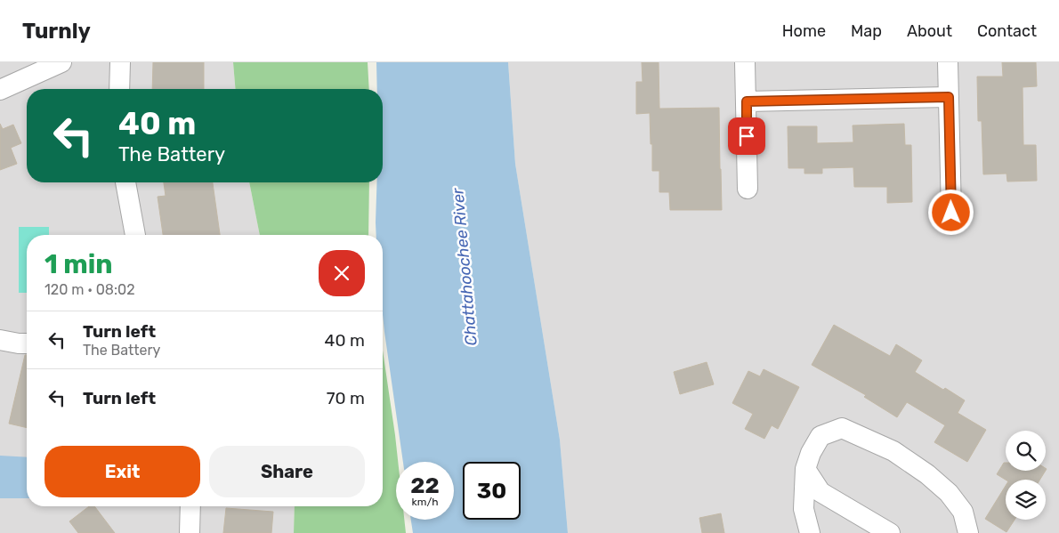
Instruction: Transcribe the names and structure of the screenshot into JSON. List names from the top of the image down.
{
  "water": ["Chattahoochee River"],
  "page": {
    "header": "Turnly",
    "nav": [
      "Home",
      "Map",
      "About",
      "Contact"
    ],
    "turn": ["40 m", "The Battery"],
    "heading": ["1 min", "120 m · 08:02"],
    "list": [
      {
        "name": "Turn left",
        "note": "The Battery",
        "value": "40 m"
      },
      {
        "name": "Turn left",
        "value": "70 m"
      }
    ],
    "buttons": ["Exit", "Share"],
    "speed": "22 km/h",
    "limit": "30"
  }
}
